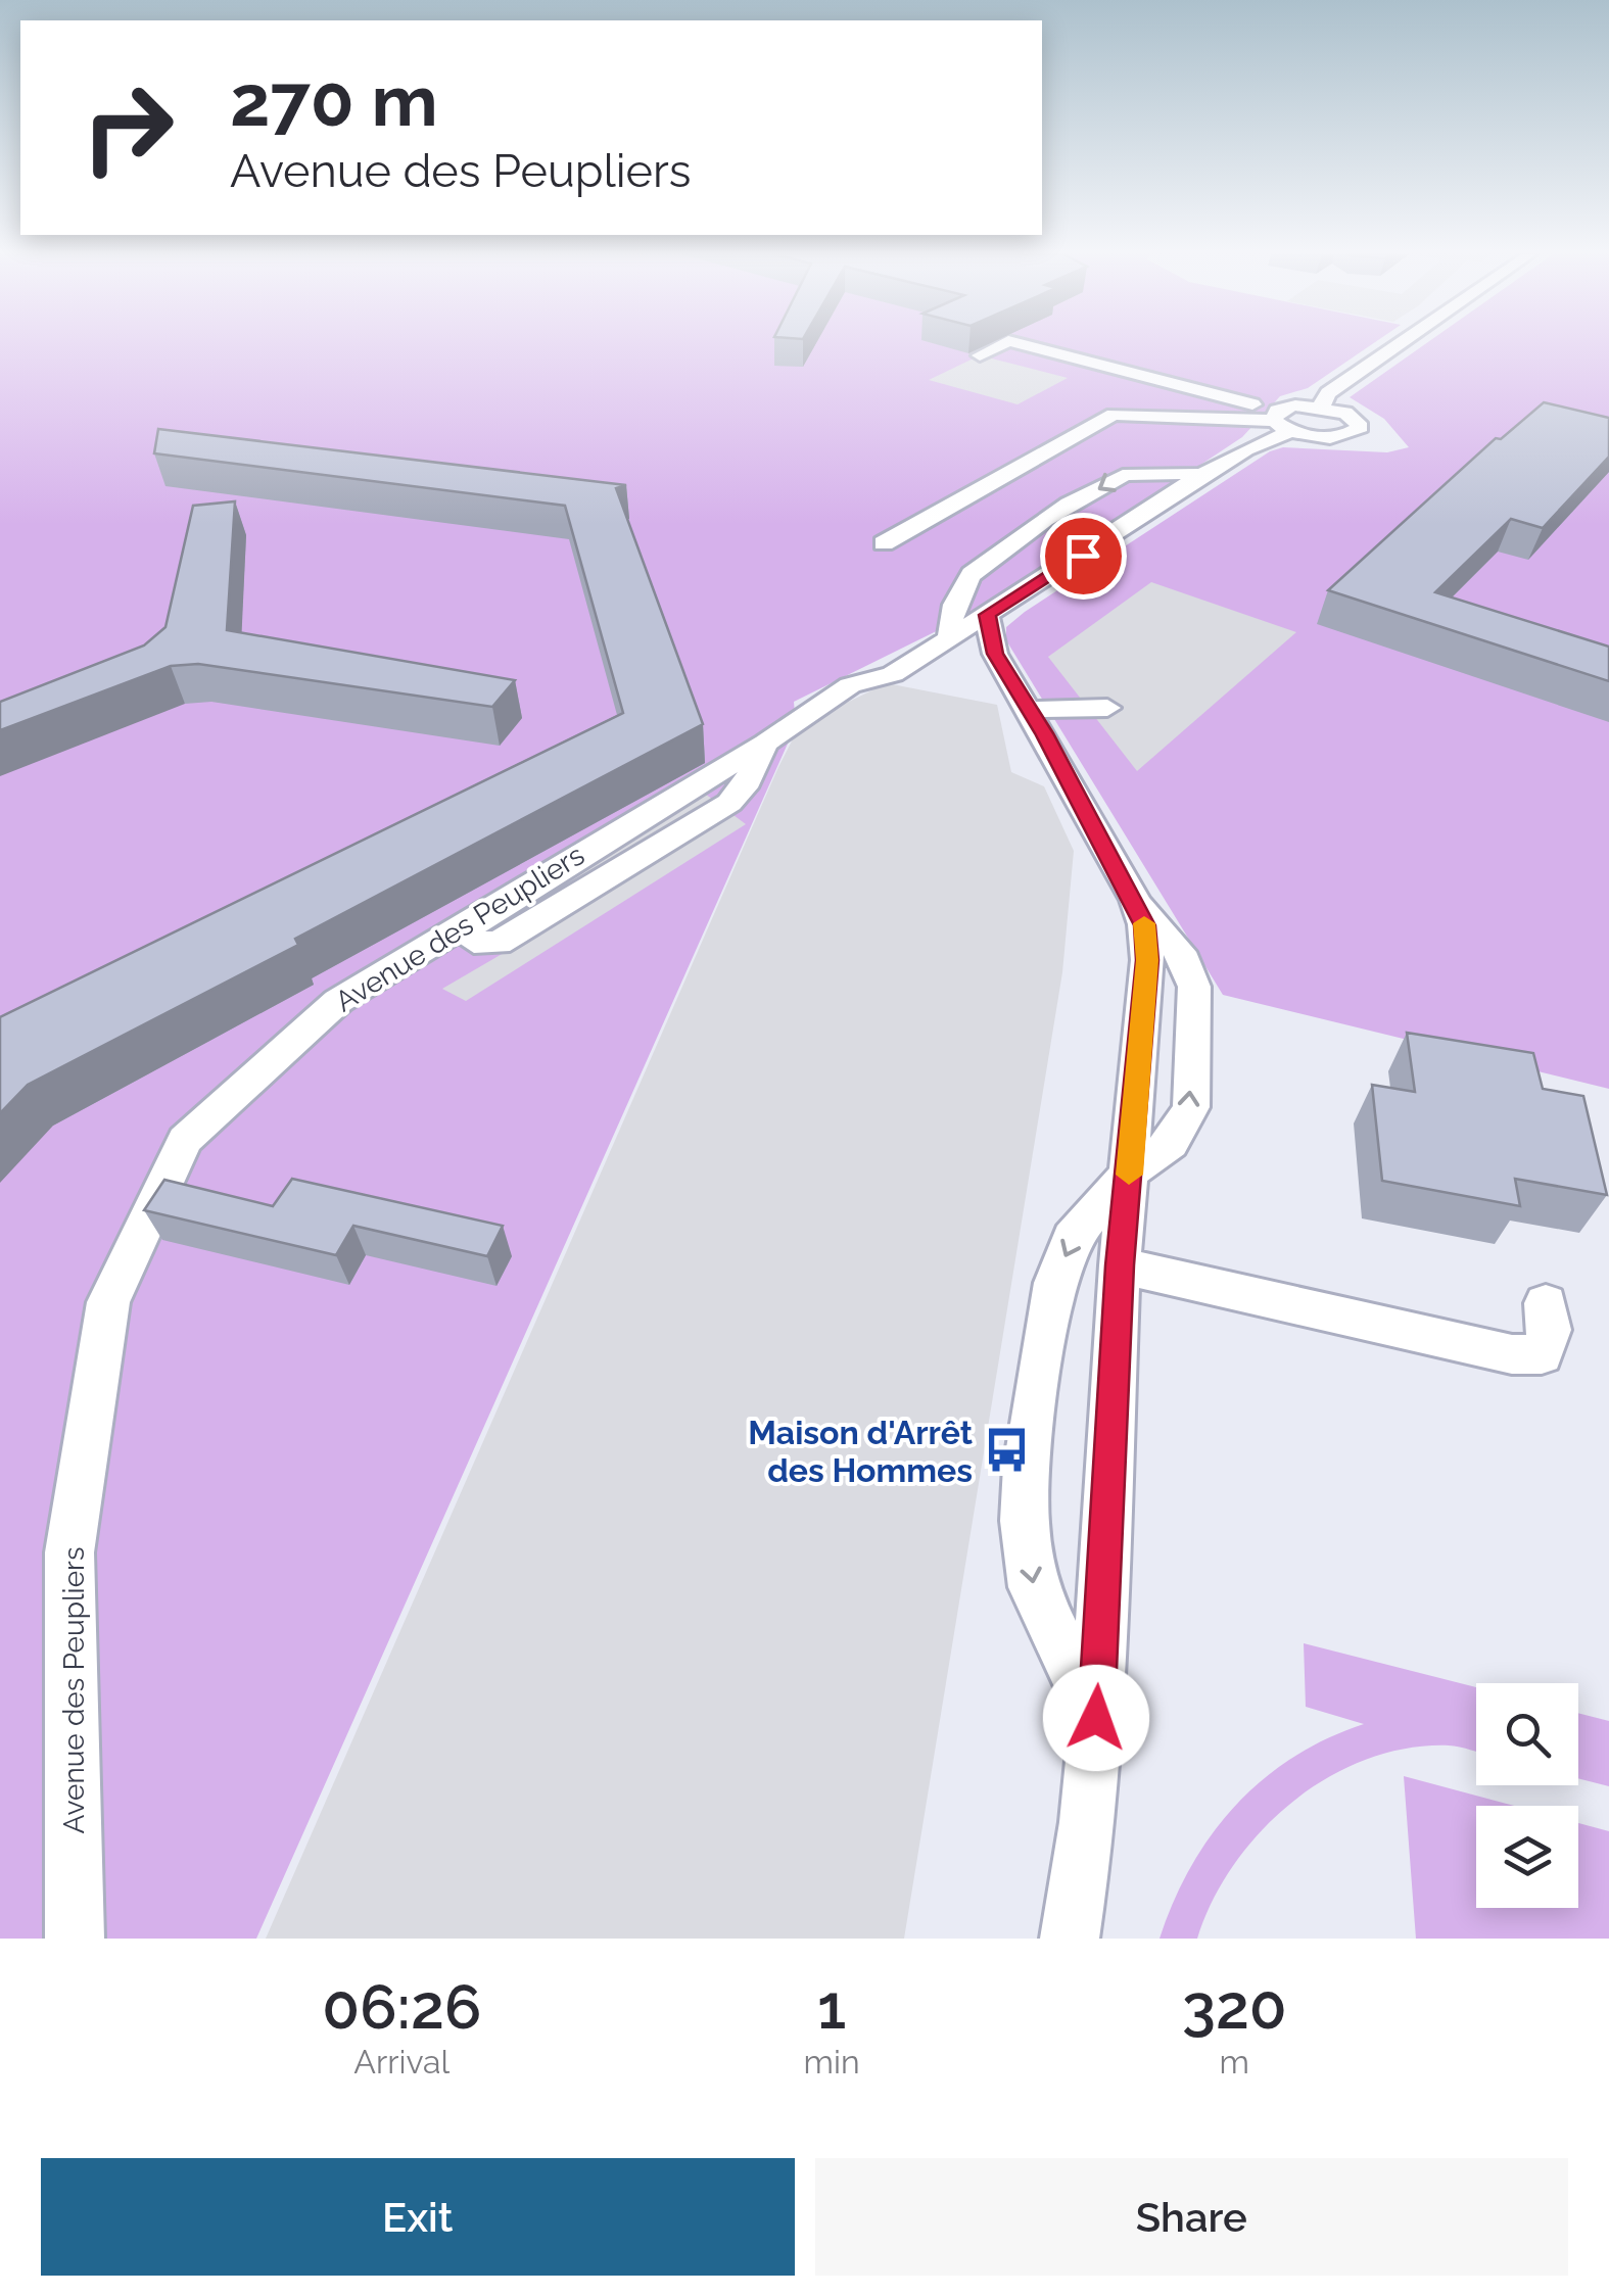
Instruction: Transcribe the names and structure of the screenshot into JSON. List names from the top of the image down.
{
  "streets": {
    "street": ["Avenue des Peupliers"]
  },
  "places": {
    "bus stop": ["Maison d'Arrêt des Hommes"]
  },
  "page": {
    "turn": ["270 m", "Avenue des Peupliers"],
    "eta": [
      "06:26",
      "Arrival",
      "1",
      "min",
      "320",
      "m"
    ],
    "buttons": ["Exit", "Share"]
  }
}
